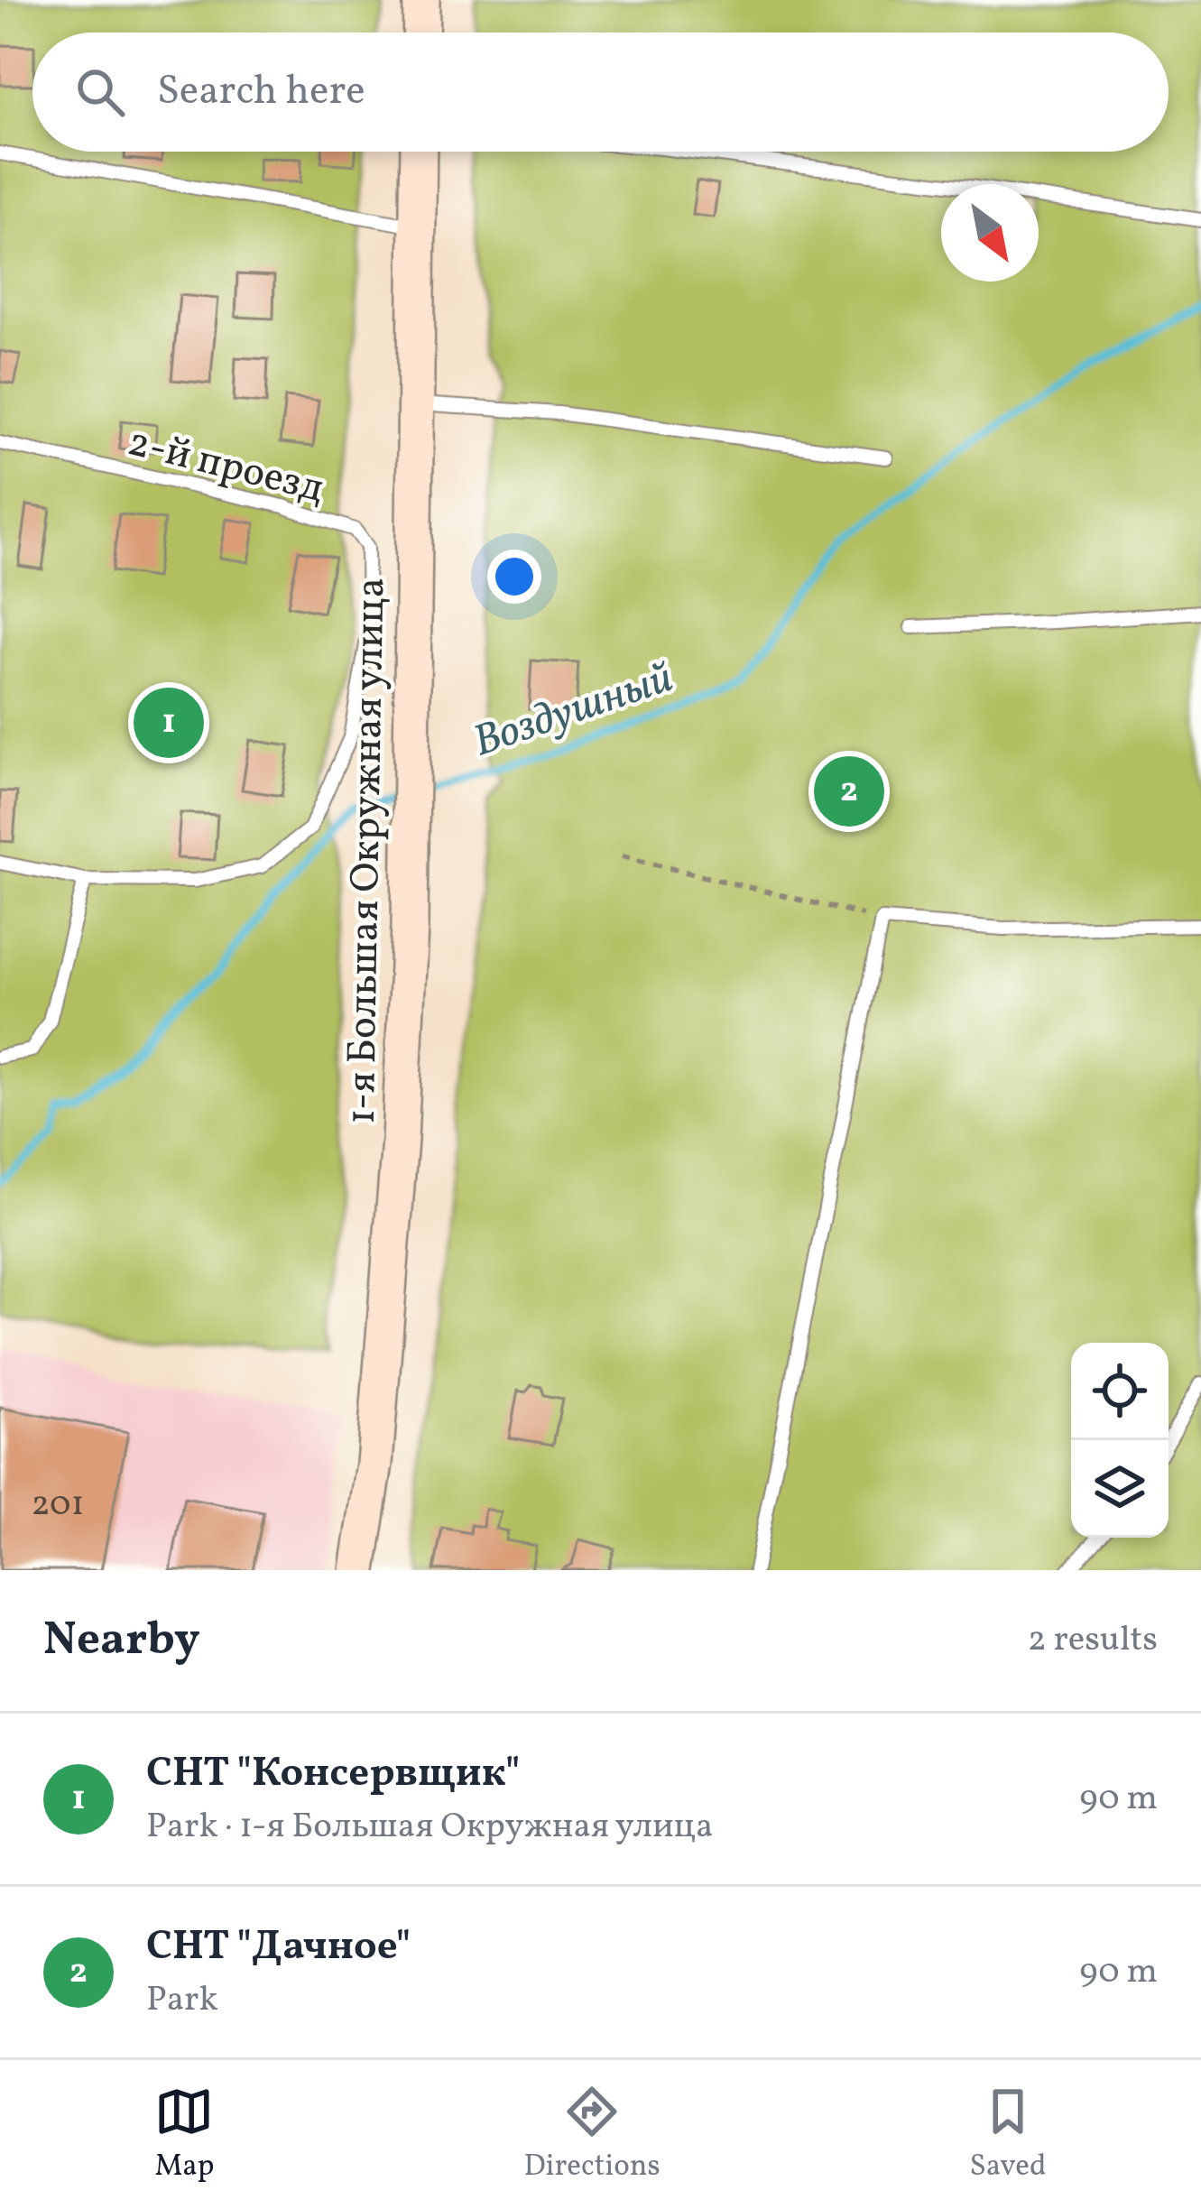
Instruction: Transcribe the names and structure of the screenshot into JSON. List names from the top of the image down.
{
  "streets": {
    "street": ["1-я Большая Окружная улица"],
    "lane": ["2-й проезд"]
  },
  "water": ["Воздушный"],
  "house_numbers": ["201"],
  "north": "bottom right",
  "page": {
    "search": "Search here",
    "pins": ["1", "2"],
    "heading": ["Nearby", "2 results"],
    "list": [
      {
        "mark": "1",
        "name": "СНТ \"Консервщик\"",
        "note": "Park · 1-я Большая Окружная улица",
        "value": "90 m"
      },
      {
        "mark": "2",
        "name": "СНТ \"Дачное\"",
        "note": "Park",
        "value": "90 m"
      }
    ],
    "nav": ["Map", "Directions", "Saved"]
  }
}
